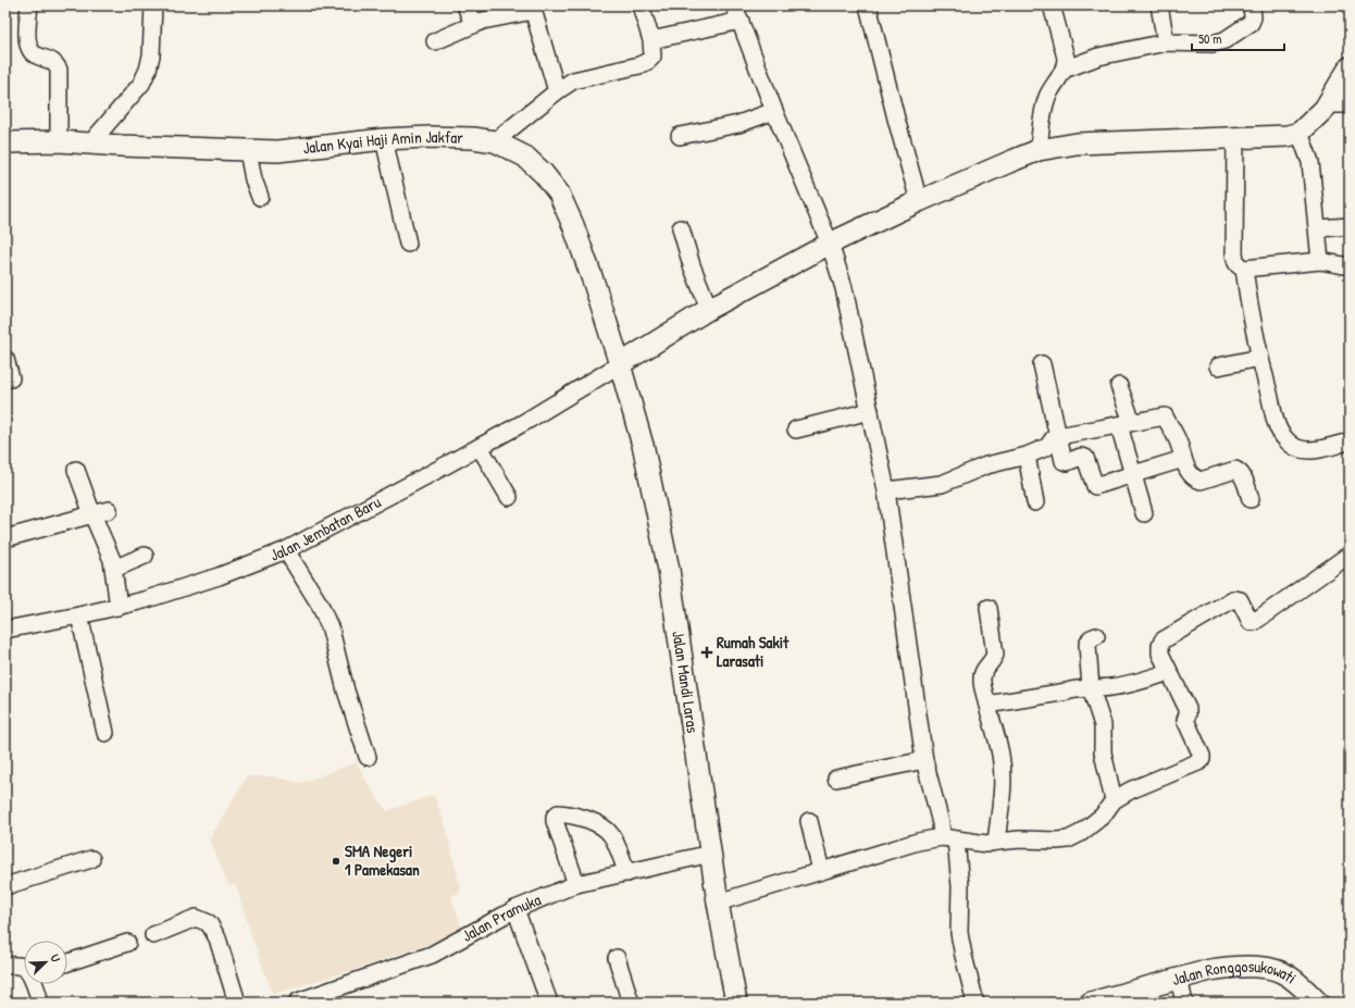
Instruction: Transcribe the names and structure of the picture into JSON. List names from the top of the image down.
{
  "streets": {
    "main road": ["Jalan Kyai Haji Amin Jakfar", "Jalan Mandi Laras", "Jalan Ronggosukowati"],
    "street": ["Jalan Jembatan Baru", "Jalan Pramuka"]
  },
  "crossings": [
    ["Jalan Kyai Haji Amin Jakfar", "Jalan Jembatan Baru"],
    ["Jalan Kyai Haji Amin Jakfar", "Jalan Mandi Laras"],
    ["Jalan Jembatan Baru", "Jalan Mandi Laras"],
    ["Jalan Mandi Laras", "Jalan Pramuka"]
  ],
  "places": {
    "health": ["Rumah Sakit Larasati"],
    "other": ["SMA Negeri 1 Pamekasan"]
  },
  "scale_bar": "50 m",
  "north": "top right"
}
